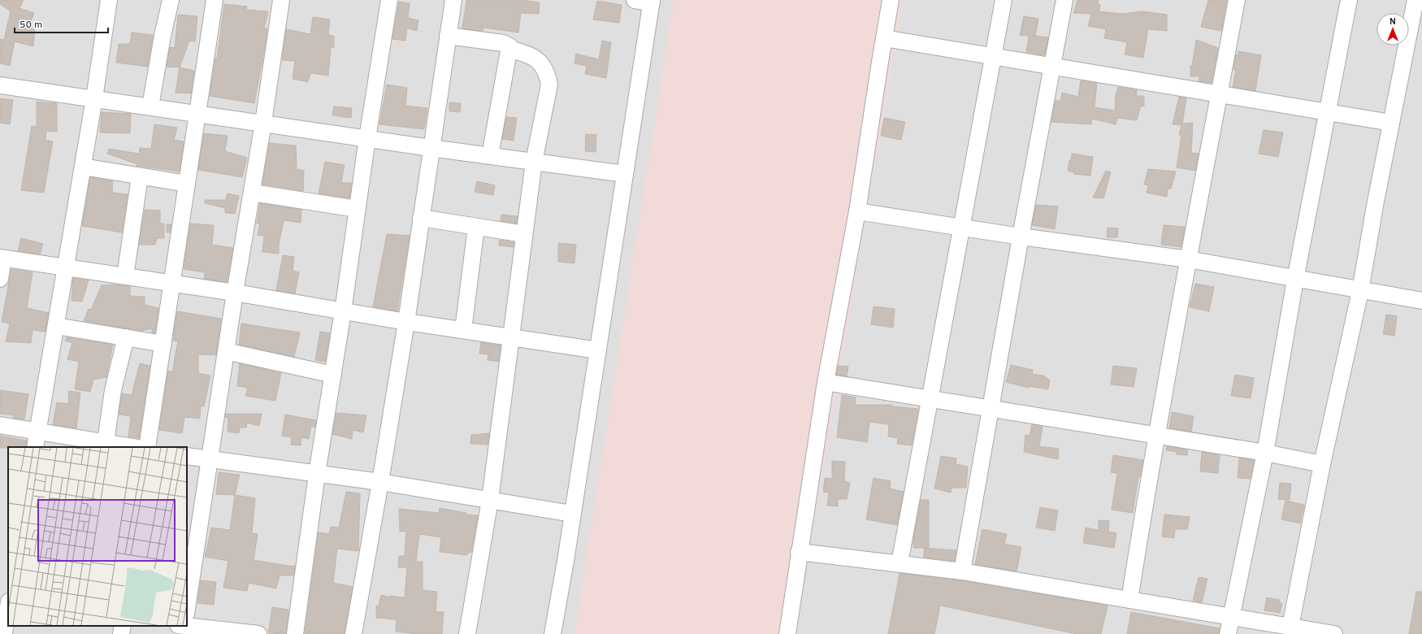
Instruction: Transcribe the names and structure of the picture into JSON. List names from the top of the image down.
{
  "scale_bar": "50 m",
  "north": "top"
}
